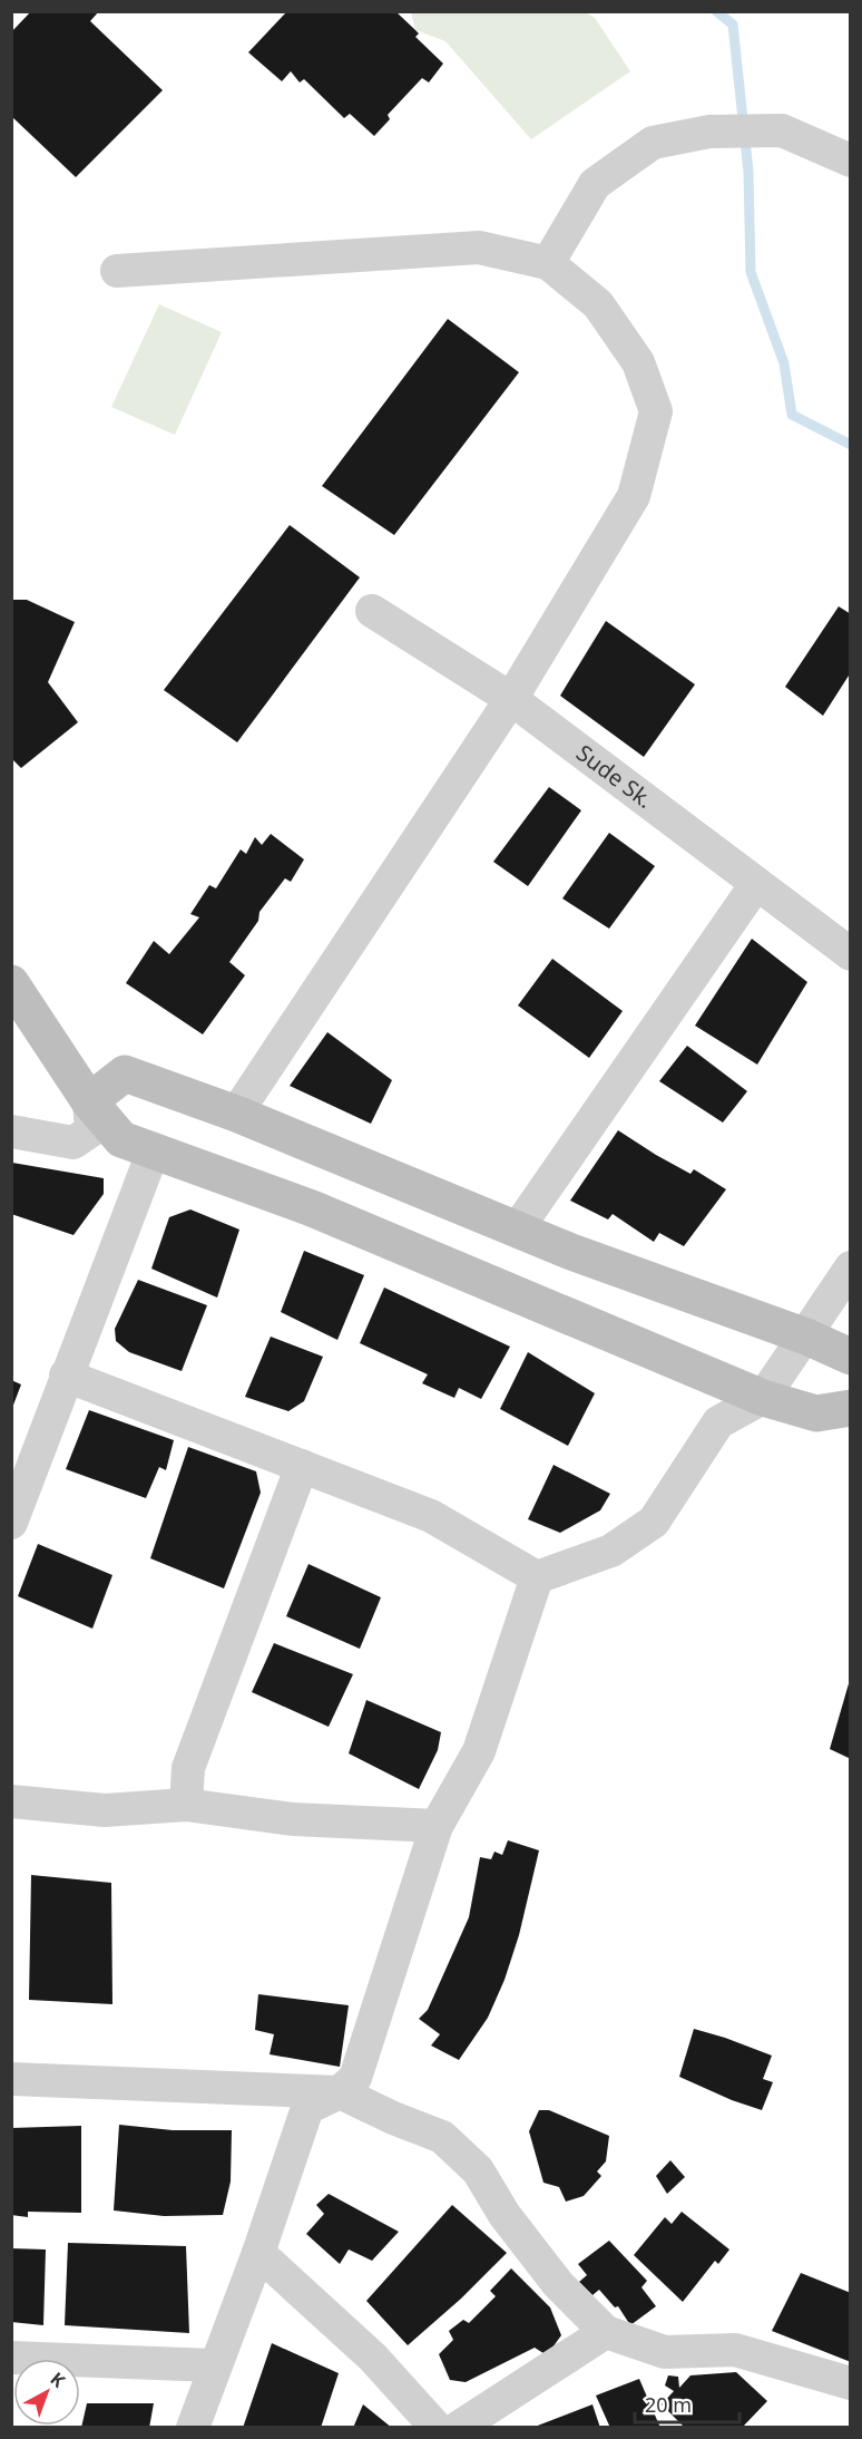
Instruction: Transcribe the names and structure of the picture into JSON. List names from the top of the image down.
{
  "streets": {
    "street": ["Sude Sk."]
  },
  "scale_bar": "20 m",
  "north": "top right"
}
